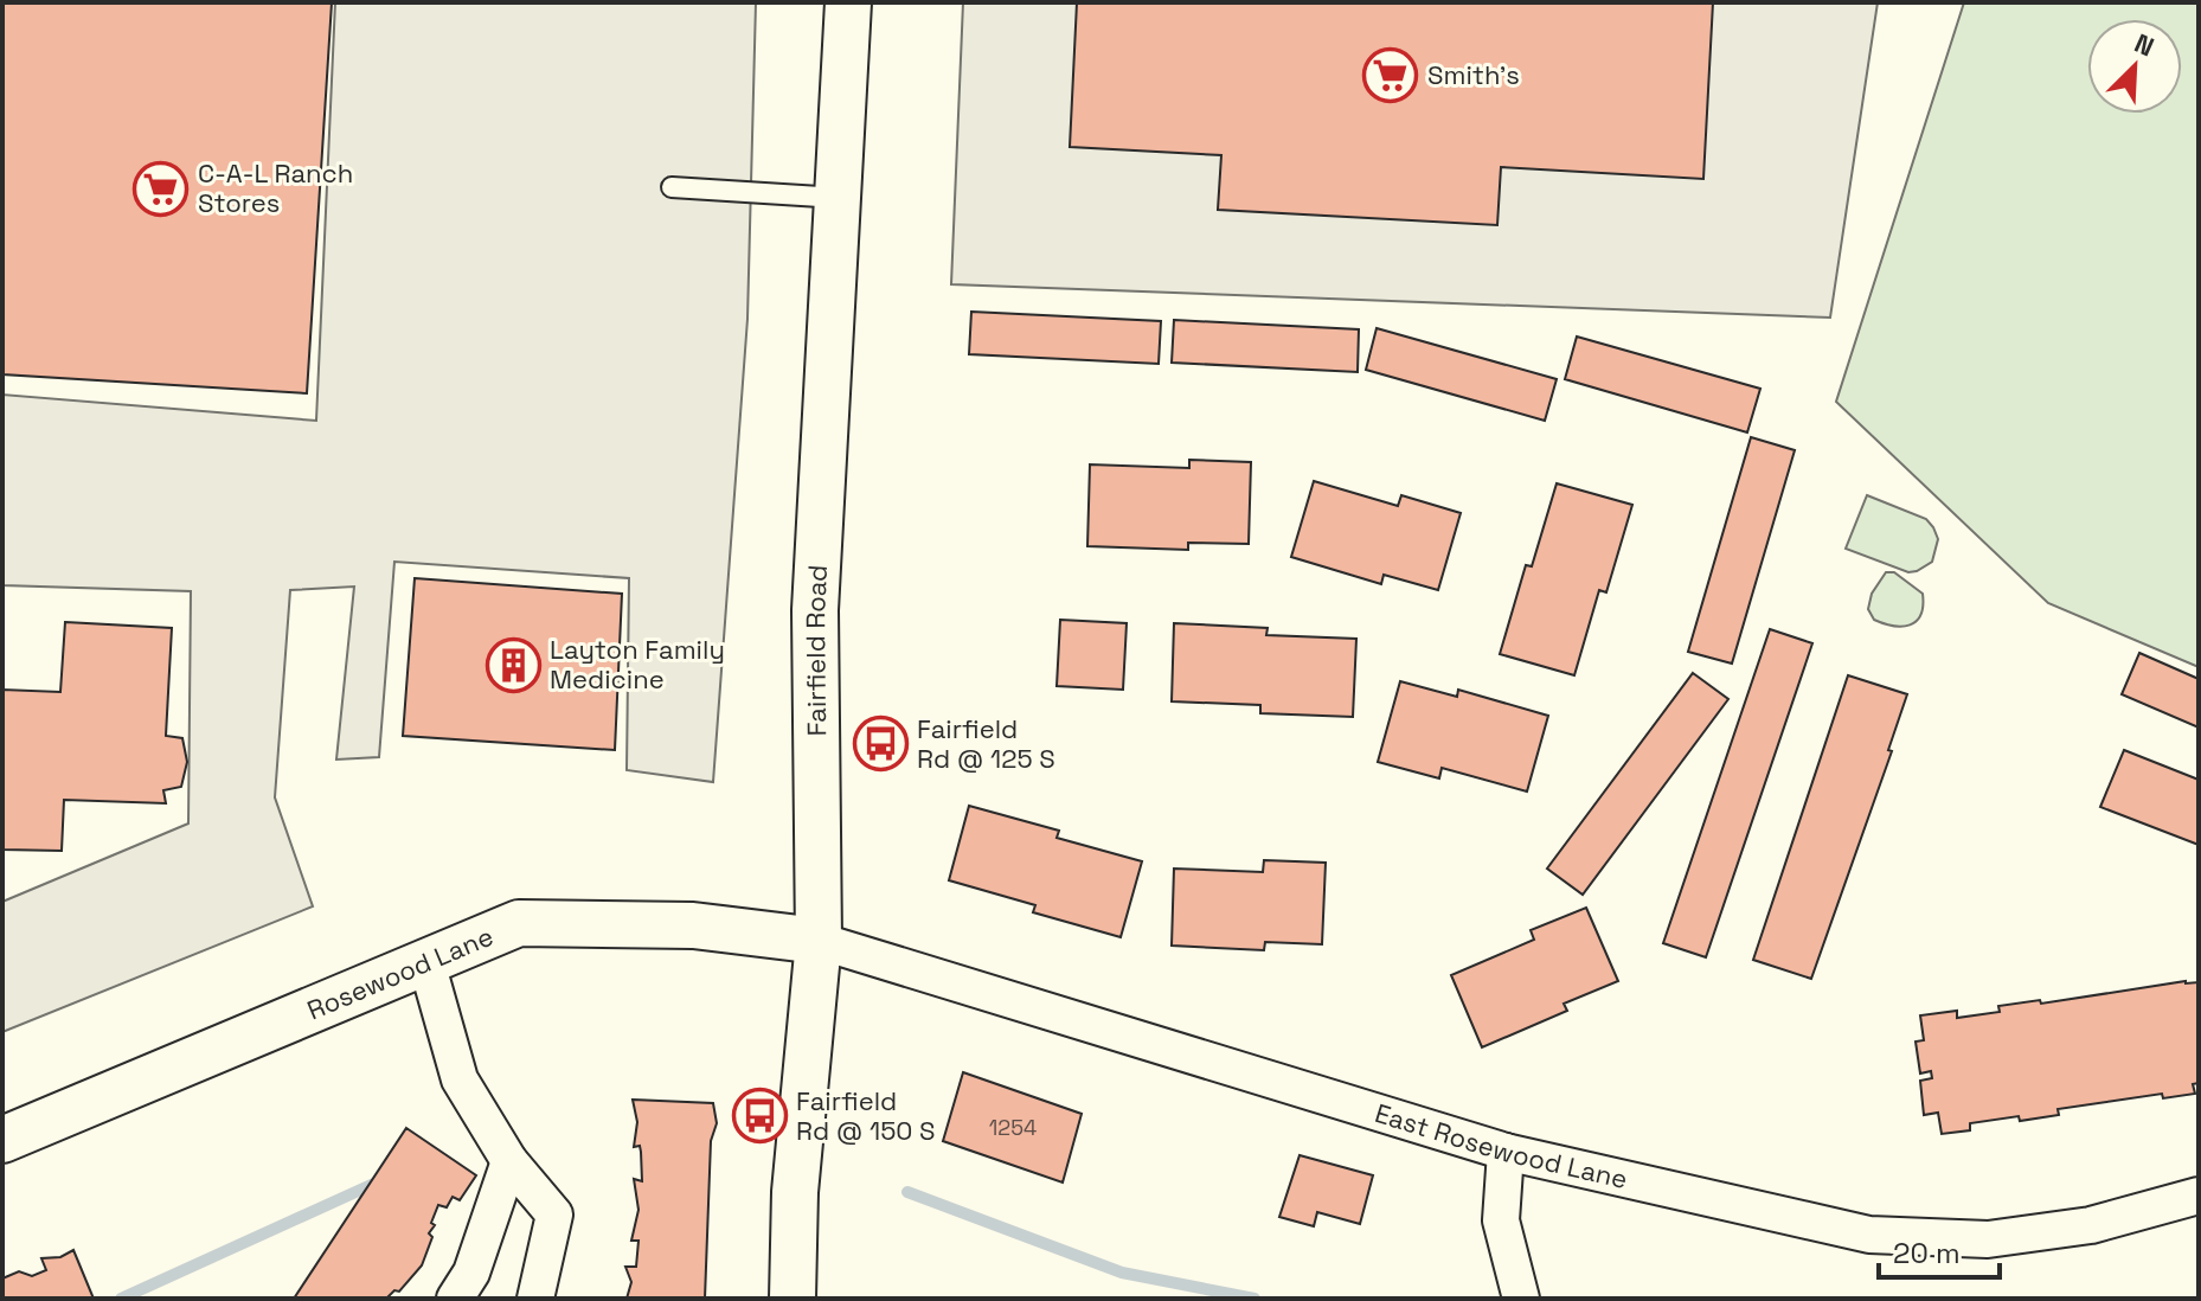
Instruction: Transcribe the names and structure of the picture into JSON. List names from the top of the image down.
{
  "streets": {
    "street": ["Fairfield Road", "Rosewood Lane", "East Rosewood Lane"]
  },
  "crossings": [
    ["Fairfield Road", "Rosewood Lane"],
    ["Fairfield Road", "East Rosewood Lane"],
    ["Rosewood Lane", "East Rosewood Lane"]
  ],
  "places": {
    "supermarket": ["Smith's", "C-A-L Ranch Stores"],
    "building": ["Layton Family Medicine"],
    "bus stop": ["Fairfield Rd @ 125 S", "Fairfield Rd @ 150 S"]
  },
  "house_numbers": ["1254"],
  "scale_bar": "20 m",
  "north": "top right"
}
